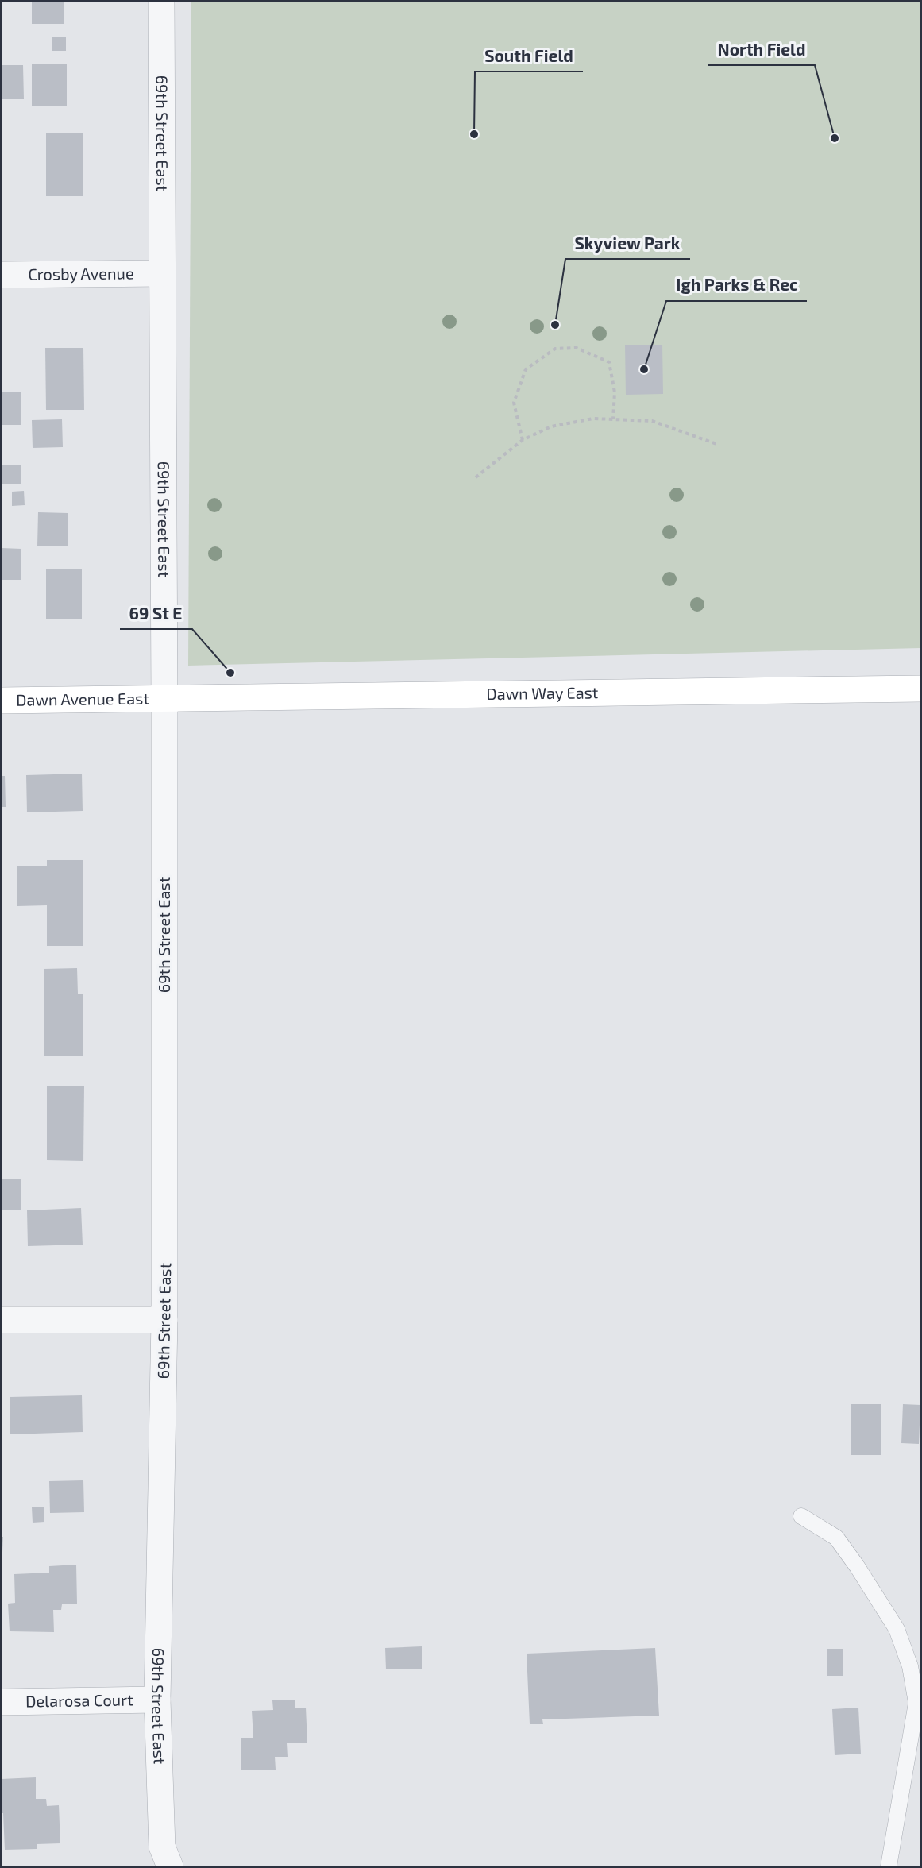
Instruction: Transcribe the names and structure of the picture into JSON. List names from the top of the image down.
{
  "streets": {
    "street": [
      "69th Street East",
      "Crosby Avenue",
      "Dawn Way East",
      "Dawn Avenue East",
      "Delarosa Court"
    ]
  },
  "crossings": [
    ["69th Street East", "Crosby Avenue"],
    ["69th Street East", "Dawn Way East"],
    ["69th Street East", "Dawn Avenue East"],
    ["69th Street East", "Delarosa Court"],
    ["Dawn Way East", "Dawn Avenue East"]
  ],
  "places": [
    "South Field",
    "North Field",
    "Skyview Park",
    "Igh Parks & Rec",
    "69 St E"
  ]
}
